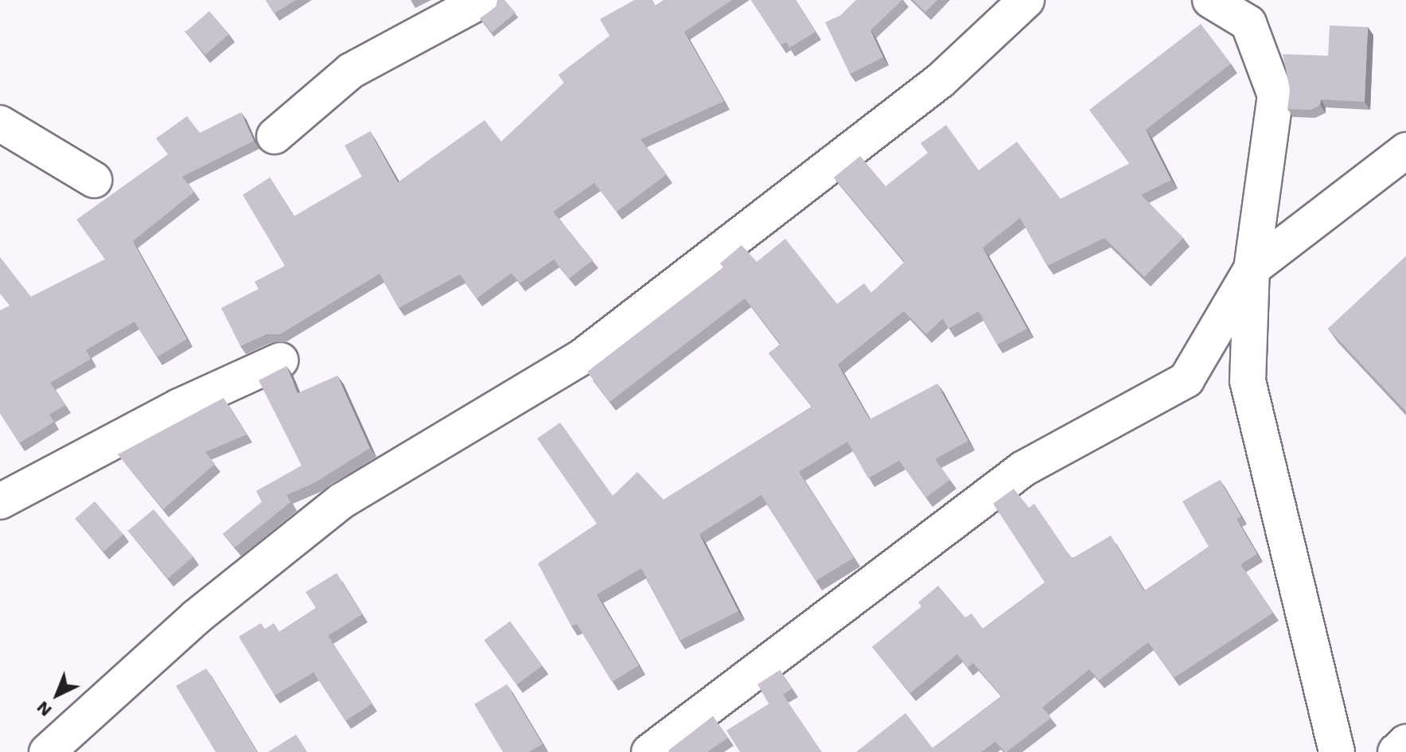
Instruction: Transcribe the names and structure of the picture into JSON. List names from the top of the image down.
{
  "north": "bottom left"
}
